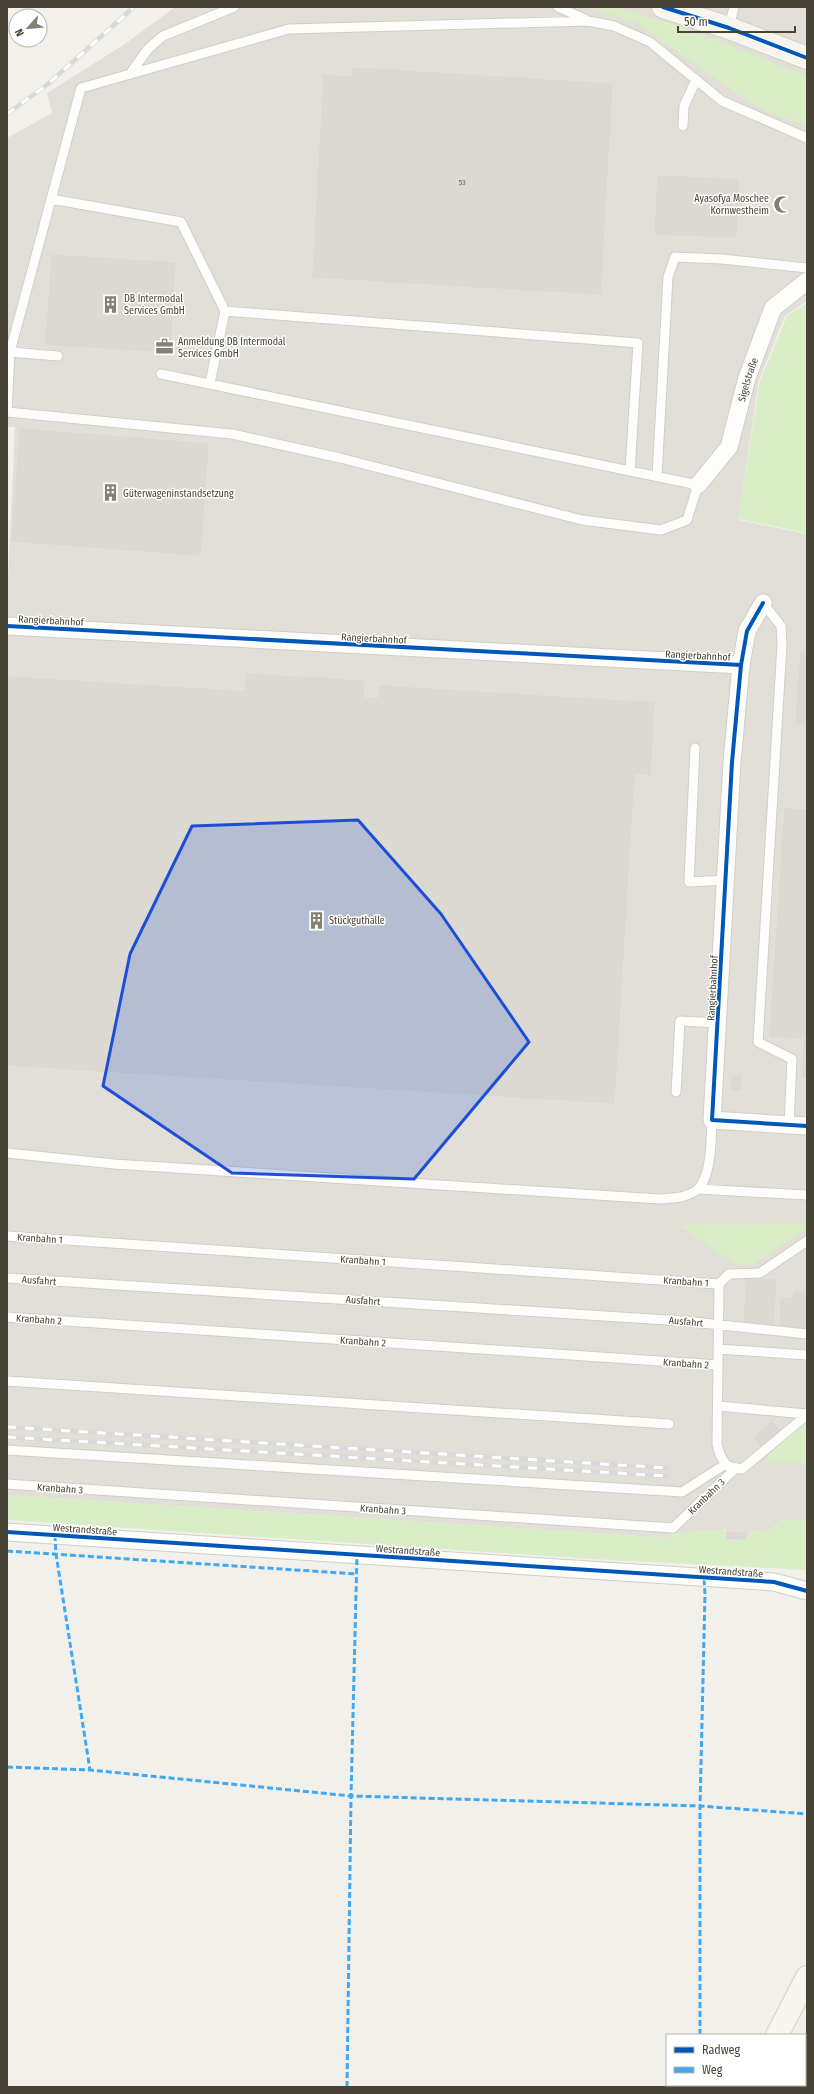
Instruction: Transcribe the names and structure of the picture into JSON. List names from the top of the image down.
{
  "streets": {
    "street": ["Sigelstraße", "Rangierbahnhof", "Westrandstraße"],
    "lane": [
      "Kranbahn 1",
      "Ausfahrt",
      "Kranbahn 2",
      "Kranbahn 3"
    ]
  },
  "places": {
    "mosque": ["Ayasofya Moschee Kornwestheim"],
    "building": ["DB Intermodal Services GmbH", "Güterwageninstandsetzung", "Stückguthalle"],
    "office": ["Anmeldung DB Intermodal Services GmbH"]
  },
  "house_numbers": ["53"],
  "legend": ["Radweg", "Weg"],
  "scale_bar": "50 m",
  "north": "bottom left"
}
